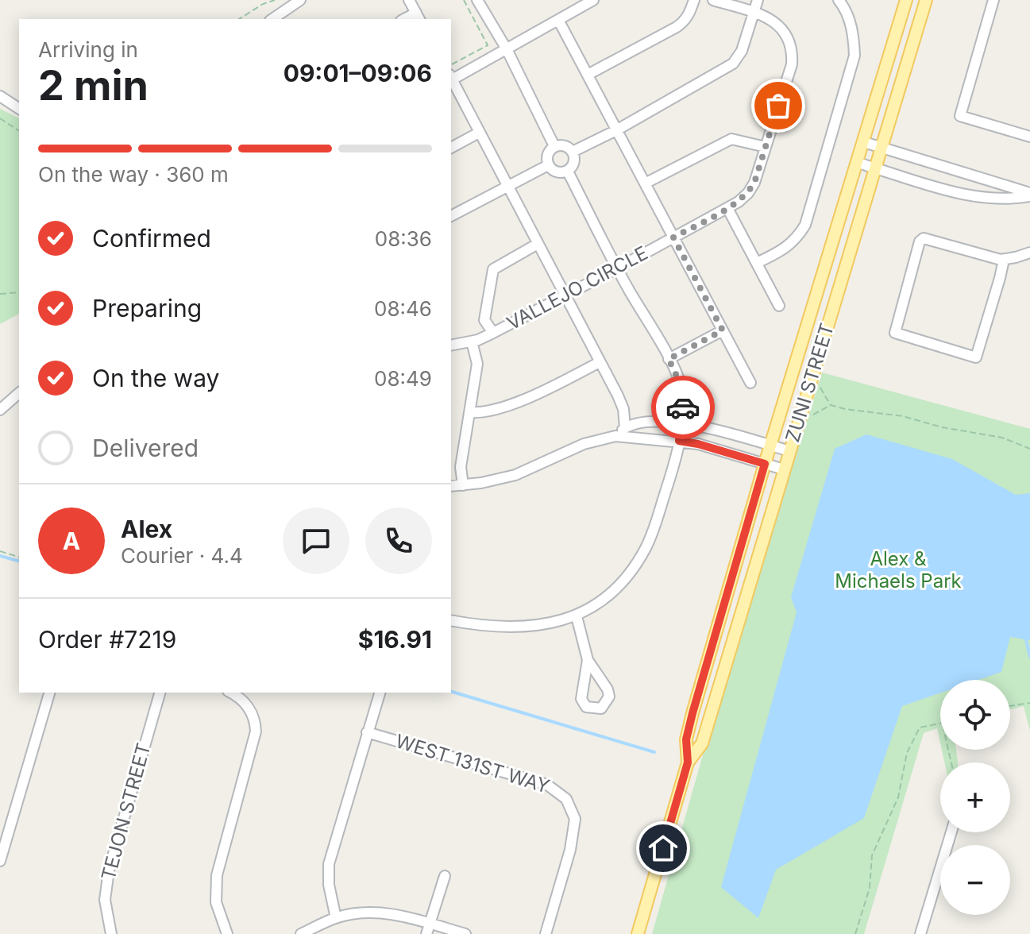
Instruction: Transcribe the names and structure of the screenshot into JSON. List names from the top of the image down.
{
  "streets": {
    "main road": ["ZUNI STREET"],
    "street": ["VALLEJO CIRCLE", "WEST 131ST WAY", "TEJON STREET"]
  },
  "parks": ["Alex & Michaels Park"],
  "page": {
    "heading": ["2 min", "Arriving in", "09:01–09:06"],
    "panel": [
      "Alex",
      "Courier · 4.4",
      "Order #7219",
      "$16.91"
    ],
    "bar": "On the way · 360 m",
    "list": [
      ["Confirmed", "08:36"],
      ["Preparing", "08:46"],
      ["On the way", "08:49"],
      "Delivered"
    ],
    "round": "A",
    "map_buttons": ["+", "−"]
  }
}
